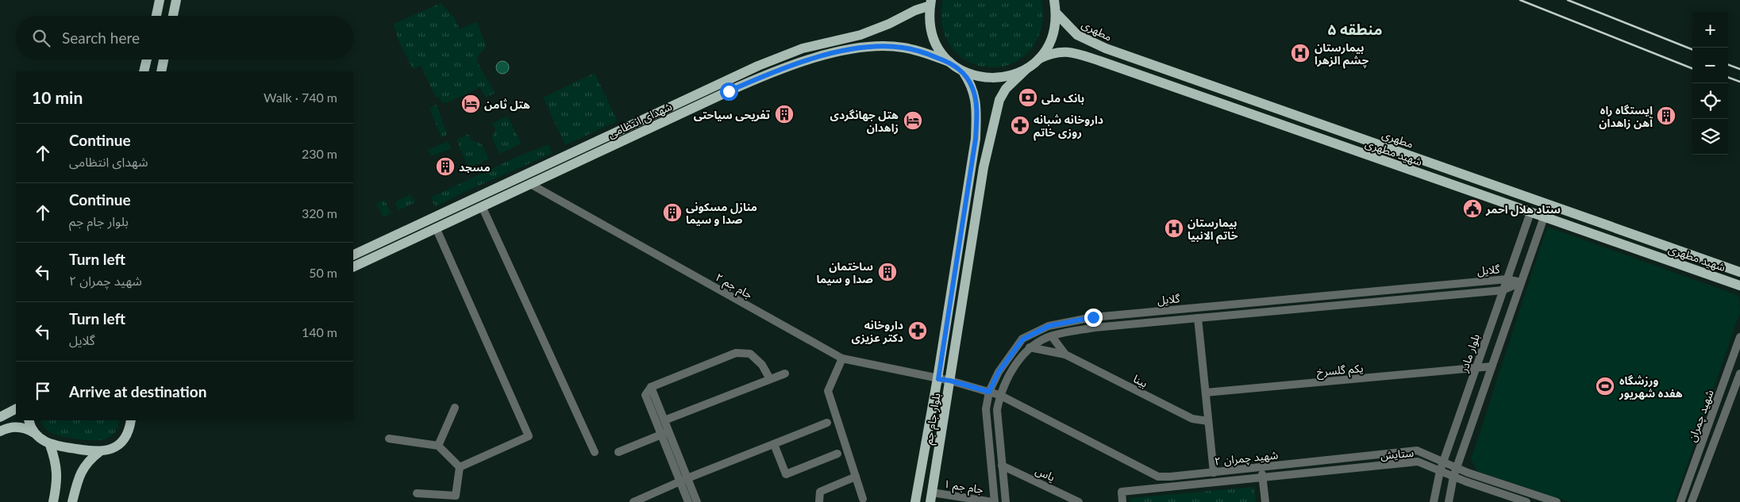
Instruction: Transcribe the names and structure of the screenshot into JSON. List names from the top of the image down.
{
  "streets": {
    "main road": [
      "مطهری",
      "شهدای انتظامی",
      "شهید مطهری",
      "بلوار جام جم"
    ],
    "street": [
      "گلایل",
      "جام جم ۲",
      "بلوار مادر",
      "یکم گلسرخ",
      "بینا",
      "شهید چمران",
      "ستایش",
      "شهید چمران ۲",
      "یاس",
      "جام جم ۱"
    ]
  },
  "crossings": [
    ["شهدای انتظامی", "جام جم ۲"],
    ["شهید مطهری", "بلوار مادر"],
    ["گلایل", "بلوار مادر"],
    ["گلایل", "شهید چمران ۲"],
    ["گلایل", "یاس"],
    ["گلایل", "جام جم ۱"],
    ["جام جم ۲", "بلوار جام جم"],
    ["جام جم ۲", "شهید چمران ۲"],
    ["بلوار مادر", "یکم گلسرخ"],
    ["بلوار مادر", "ستایش"],
    ["بلوار مادر", "شهید چمران ۲"],
    ["بلوار جام جم", "شهید چمران ۲"],
    ["بلوار جام جم", "جام جم ۱"]
  ],
  "districts": ["منطقه ۵"],
  "places": {
    "hospital": ["بیمارستان چشم الزهرا", "بیمارستان خاتم الانبیا"],
    "bank": ["بانک ملی"],
    "hotel": ["هتل ثامن", "هتل جهانگردی زاهدان"],
    "building": [
      "تفریحی سیاحتی",
      "ایستگاه راه آهن زاهدان",
      "مسجد",
      "منازل مسکونی صدا و سیما",
      "ساختمان صدا و سیما"
    ],
    "pharmacy": ["داروخانه شبانه روزی خاتم", "داروخانه دکتر عزیزی"],
    "public building": ["ستاد هلال احمر"],
    "sports": ["ورزشگاه هفده شهریور"]
  },
  "page": {
    "map_buttons": ["+", "−"],
    "search": "Search here",
    "heading": ["10 min", "Walk · 740 m"],
    "list": [
      ["Continue", "شهدای انتظامی", "230 m"],
      ["Continue", "بلوار جام جم", "320 m"],
      ["Turn left", "شهید چمران ۲", "50 m"],
      ["Turn left", "گلایل", "140 m"],
      "Arrive at destination"
    ]
  }
}
